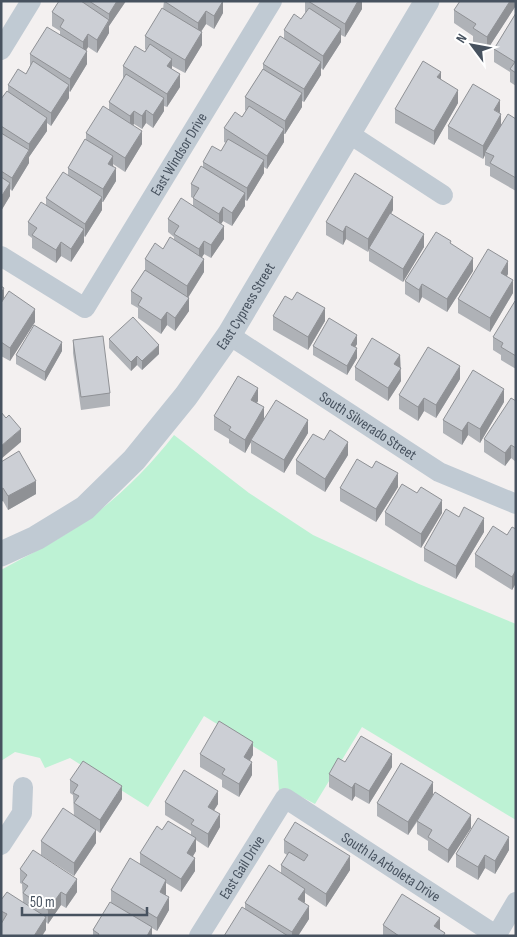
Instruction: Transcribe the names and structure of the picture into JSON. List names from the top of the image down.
{
  "streets": {
    "street": [
      "East Windsor Drive",
      "East Cypress Street",
      "South Silverado Street",
      "South la Arboleta Drive",
      "East Gail Drive"
    ]
  },
  "crossings": [
    ["East Cypress Street", "South Silverado Street"],
    ["South la Arboleta Drive", "East Gail Drive"]
  ],
  "scale_bar": "50 m",
  "north": "top left"
}
